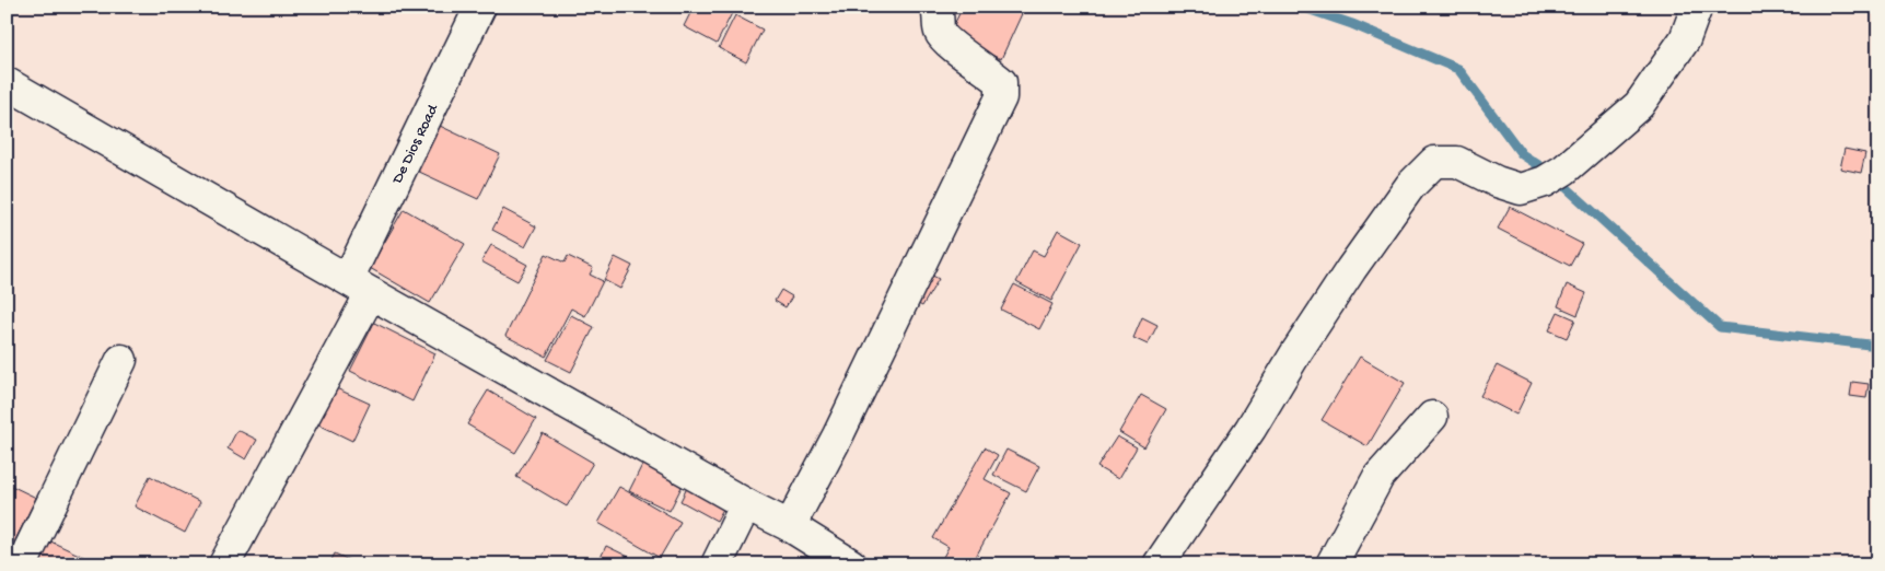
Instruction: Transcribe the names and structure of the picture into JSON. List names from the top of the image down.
{
  "streets": {
    "street": ["De Dios Road"]
  }
}
